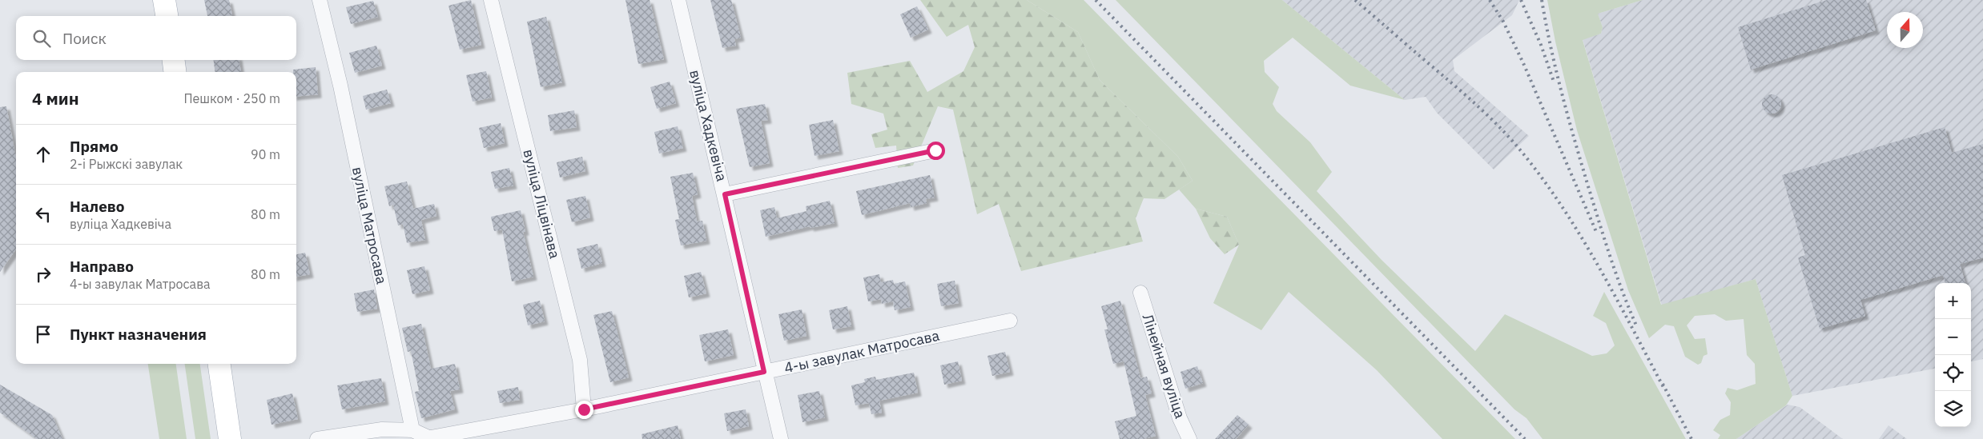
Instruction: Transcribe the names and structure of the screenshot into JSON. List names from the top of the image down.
{
  "streets": {
    "street": [
      "вуліца Хадкевіча",
      "вуліца Ліцвінава",
      "вуліца Матросава",
      "4-ы завулак Матросава",
      "Лінейная вуліца"
    ]
  },
  "crossings": [
    ["вуліца Хадкевіча", "4-ы завулак Матросава"],
    ["вуліца Ліцвінава", "4-ы завулак Матросава"]
  ],
  "north": "top",
  "page": {
    "search": "Поиск",
    "heading": ["4 мин", "Пешком · 250 m"],
    "list": [
      ["Прямо", "2-і Рыжскі завулак", "90 m"],
      ["Налево", "вуліца Хадкевіча", "80 m"],
      ["Направо", "4-ы завулак Матросава", "80 m"],
      "Пункт назначения"
    ],
    "map_buttons": ["+", "−"]
  }
}
